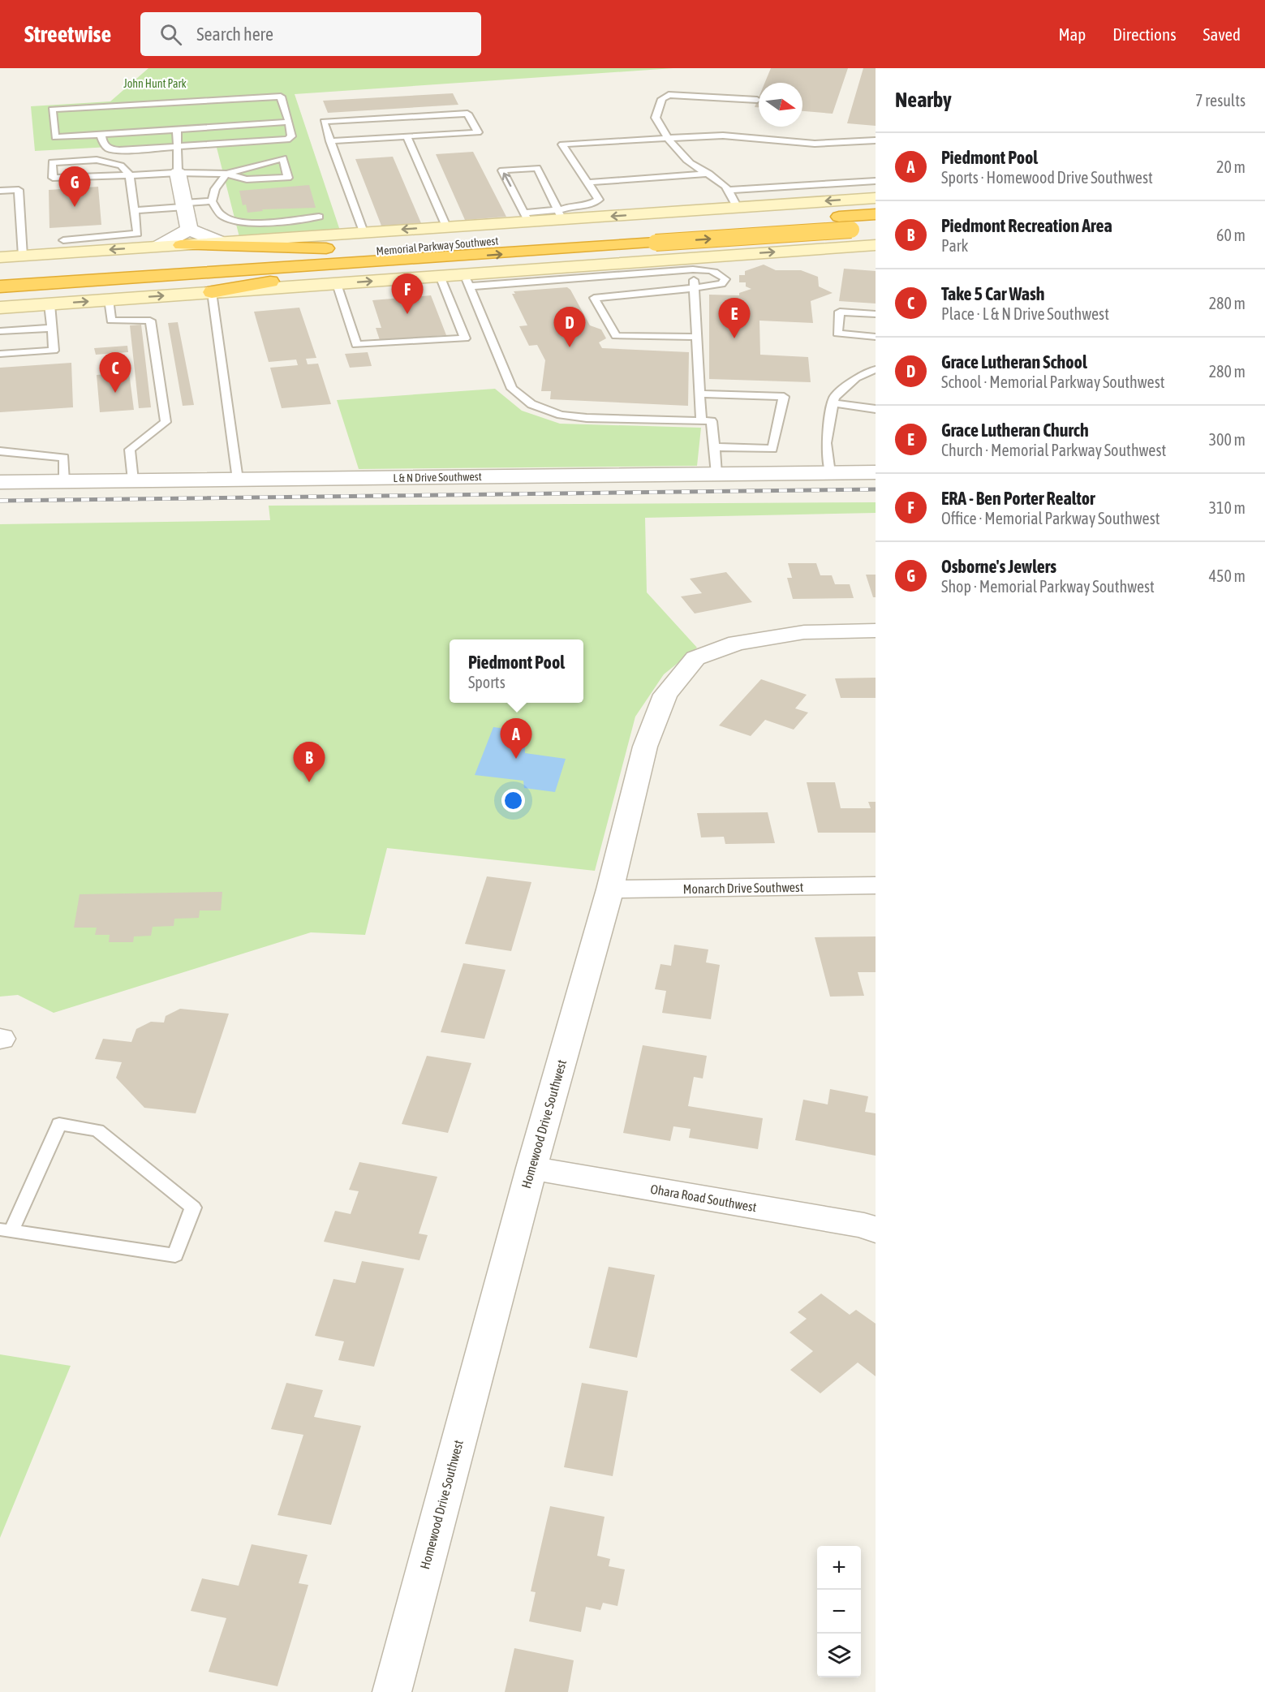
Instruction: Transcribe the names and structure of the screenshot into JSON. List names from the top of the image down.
{
  "streets": {
    "highway": ["Memorial Parkway Southwest"],
    "street": [
      "L & N Drive Southwest",
      "Monarch Drive Southwest",
      "Homewood Drive Southwest",
      "Ohara Road Southwest"
    ]
  },
  "crossings": [
    ["Monarch Drive Southwest", "Homewood Drive Southwest"],
    ["Homewood Drive Southwest", "Ohara Road Southwest"]
  ],
  "parks": ["John Hunt Park"],
  "north": "right",
  "page": {
    "header": "Streetwise",
    "search": "Search here",
    "nav": ["Map", "Directions", "Saved"],
    "heading": ["Nearby", "7 results"],
    "list": [
      {
        "mark": "A",
        "name": "Piedmont Pool",
        "note": "Sports · Homewood Drive Southwest",
        "value": "20 m"
      },
      {
        "mark": "B",
        "name": "Piedmont Recreation Area",
        "note": "Park",
        "value": "60 m"
      },
      {
        "mark": "C",
        "name": "Take 5 Car Wash",
        "note": "Place · L & N Drive Southwest",
        "value": "280 m"
      },
      {
        "mark": "D",
        "name": "Grace Lutheran School",
        "note": "School · Memorial Parkway Southwest",
        "value": "280 m"
      },
      {
        "mark": "E",
        "name": "Grace Lutheran Church",
        "note": "Church · Memorial Parkway Southwest",
        "value": "300 m"
      },
      {
        "mark": "F",
        "name": "ERA - Ben Porter Realtor",
        "note": "Office · Memorial Parkway Southwest",
        "value": "310 m"
      },
      {
        "mark": "G",
        "name": "Osborne's Jewlers",
        "note": "Shop · Memorial Parkway Southwest",
        "value": "450 m"
      }
    ],
    "pins": [
      "G",
      "F",
      "E",
      "D",
      "C",
      "A",
      "B"
    ],
    "popup": ["Piedmont Pool", "Sports"],
    "map_buttons": ["+", "−"]
  }
}
